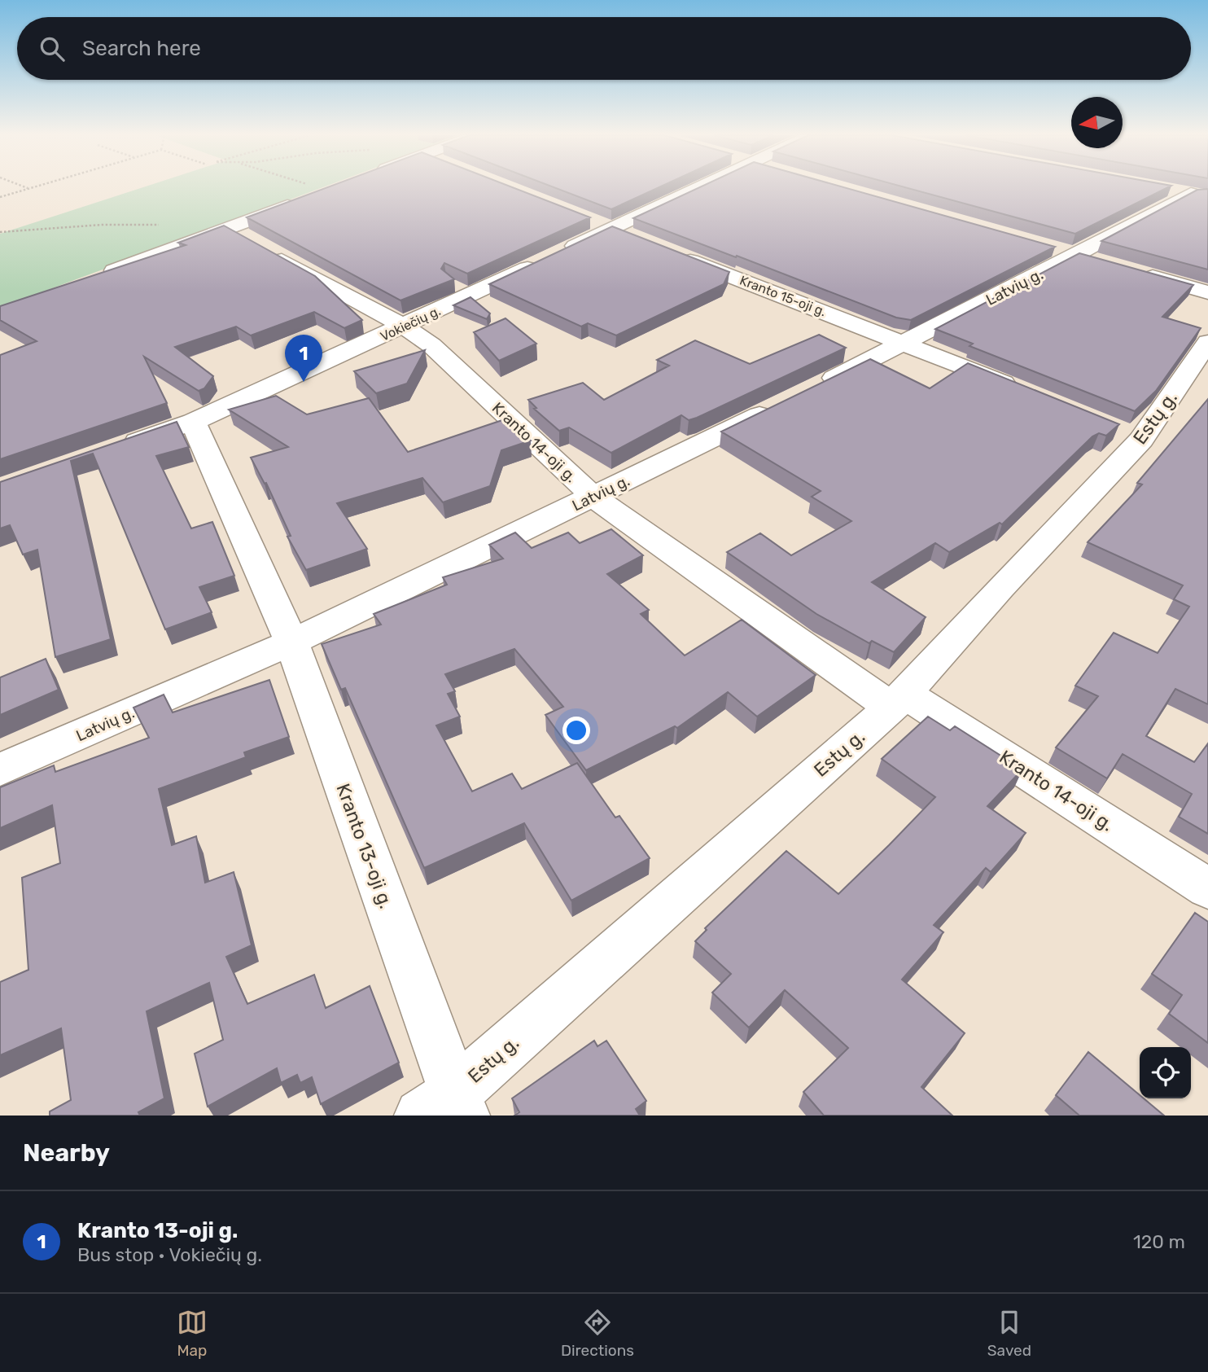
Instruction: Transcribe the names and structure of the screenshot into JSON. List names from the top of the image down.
{
  "streets": {
    "street": [
      "Latvių g.",
      "Kranto 15-oji g.",
      "Vokiečių g.",
      "Estų g.",
      "Kranto 14-oji g.",
      "Kranto 13-oji g."
    ]
  },
  "crossings": [
    ["Latvių g.", "Kranto 15-oji g."],
    ["Latvių g.", "Kranto 14-oji g."],
    ["Latvių g.", "Kranto 13-oji g."],
    ["Vokiečių g.", "Kranto 14-oji g."],
    ["Vokiečių g.", "Kranto 13-oji g."],
    ["Estų g.", "Kranto 14-oji g."],
    ["Estų g.", "Kranto 13-oji g."]
  ],
  "north": "left",
  "page": {
    "search": "Search here",
    "pins": "1",
    "heading": "Nearby",
    "list": [
      {
        "mark": "1",
        "name": "Kranto 13-oji g.",
        "note": "Bus stop · Vokiečių g.",
        "value": "120 m"
      }
    ],
    "nav": ["Map", "Directions", "Saved"]
  }
}
